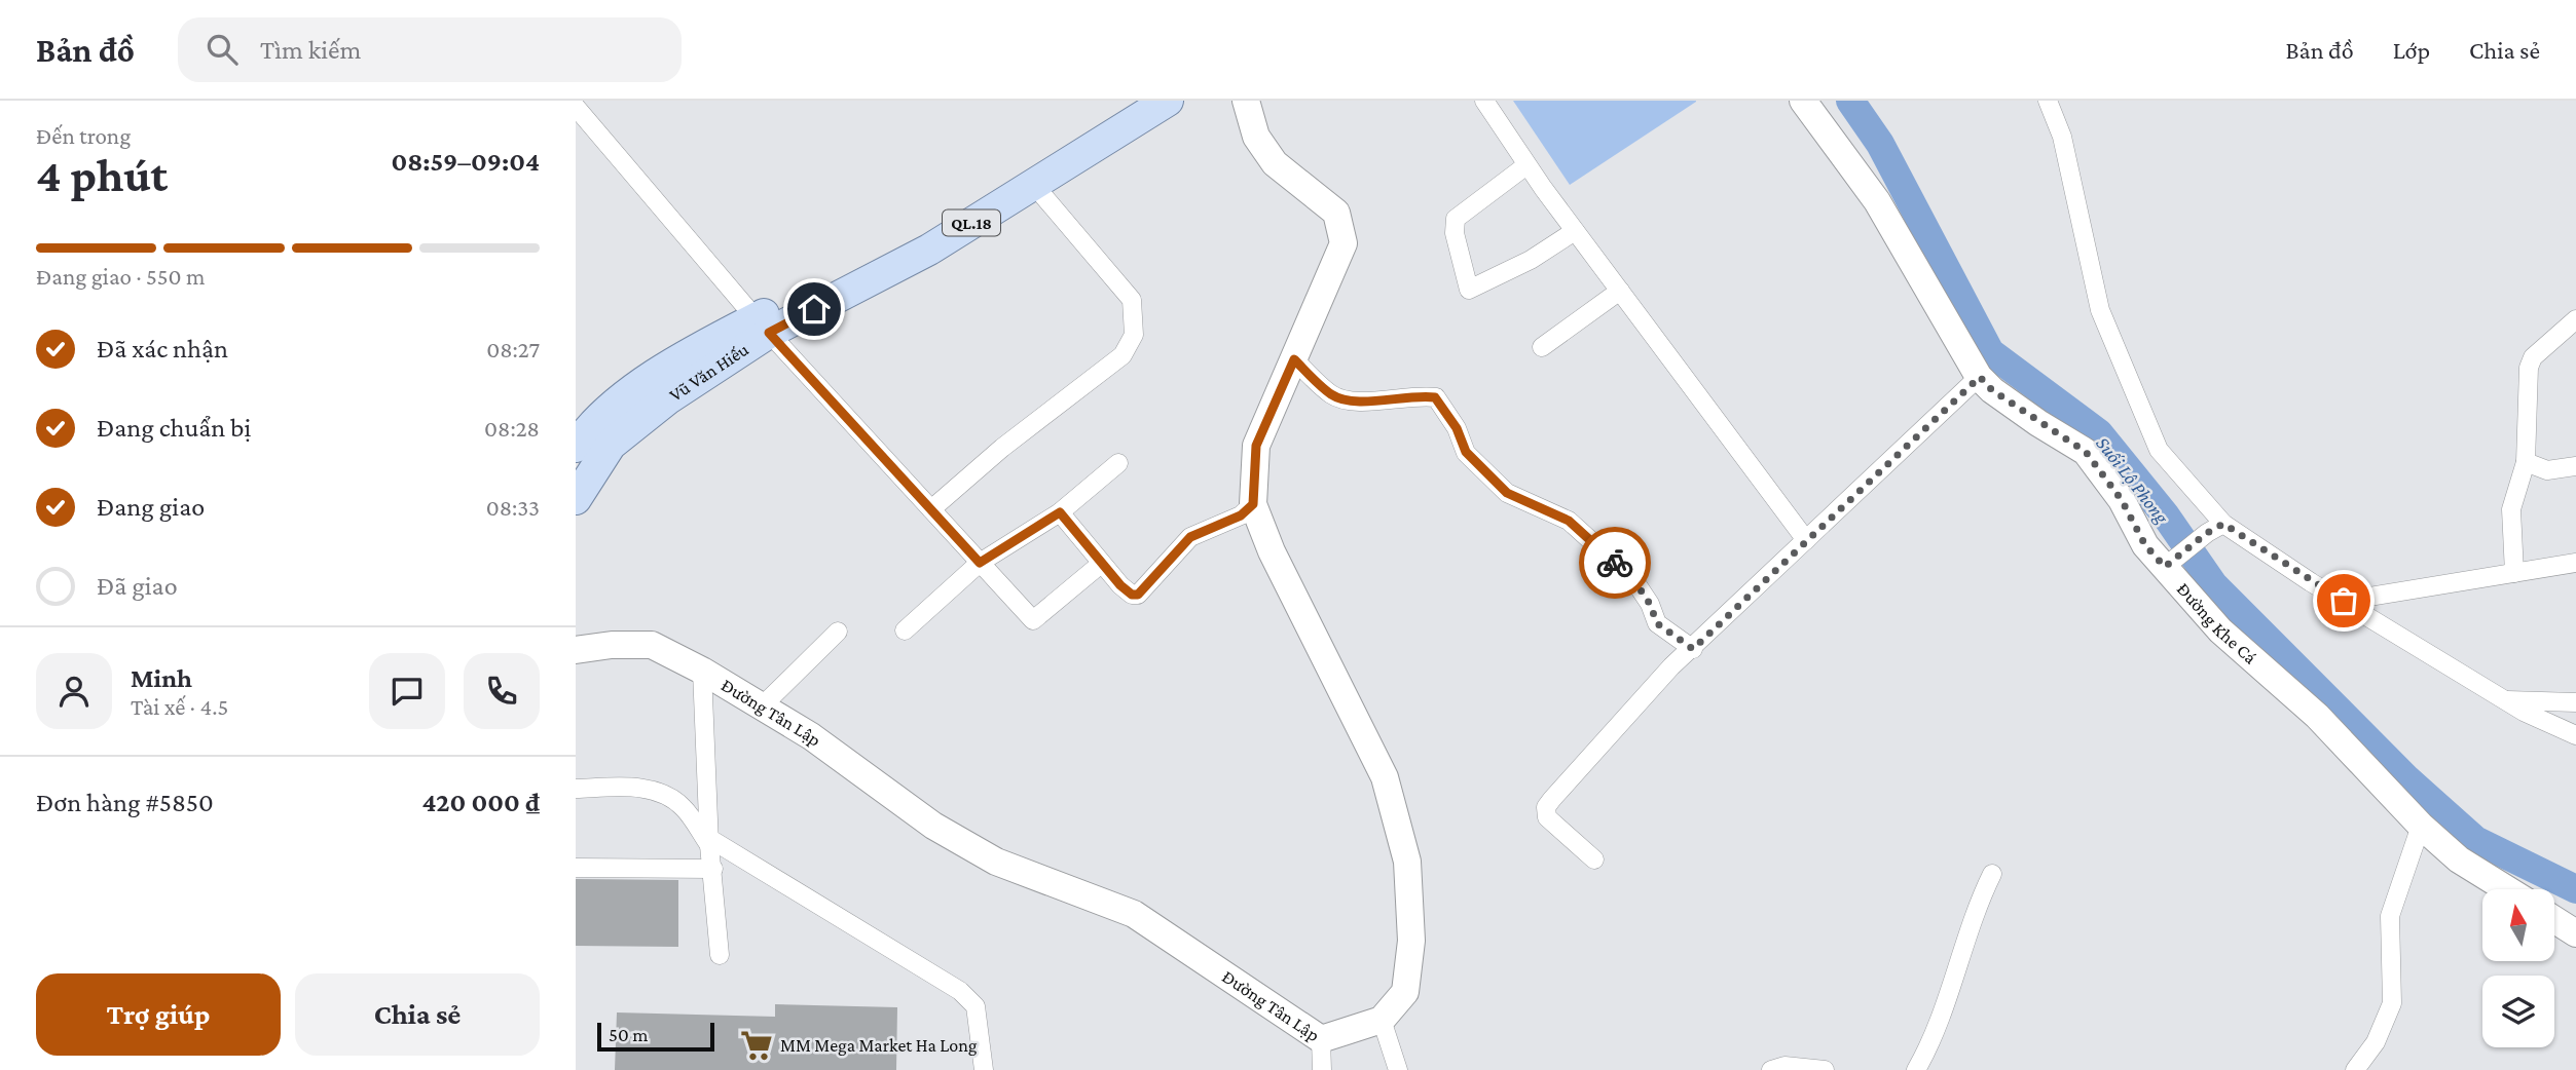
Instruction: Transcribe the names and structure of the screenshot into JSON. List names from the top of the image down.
{
  "streets": {
    "main road": ["QL.18", "Vũ Văn Hiếu"],
    "street": ["Đường Khe Cá", "Đường Tân Lập"]
  },
  "water": ["Suối Lộ Phong"],
  "places": {
    "supermarket": ["MM Mega Market Ha Long"]
  },
  "scale_bar": "50 m",
  "north": "top",
  "page": {
    "header": "Bản đồ",
    "search": "Tìm kiếm",
    "nav": ["Bản đồ", "Lớp", "Chia sẻ"],
    "heading": ["4 phút", "Đến trong", "08:59–09:04"],
    "panel": [
      "Minh",
      "Tài xế · 4.5",
      "Đơn hàng #5850",
      "420 000 ₫"
    ],
    "bar": "Đang giao · 550 m",
    "list": [
      ["Đã xác nhận", "08:27"],
      ["Đang chuẩn bị", "08:28"],
      ["Đang giao", "08:33"],
      "Đã giao"
    ],
    "buttons": ["Trợ giúp", "Chia sẻ"],
    "scale": "50 m"
  }
}
